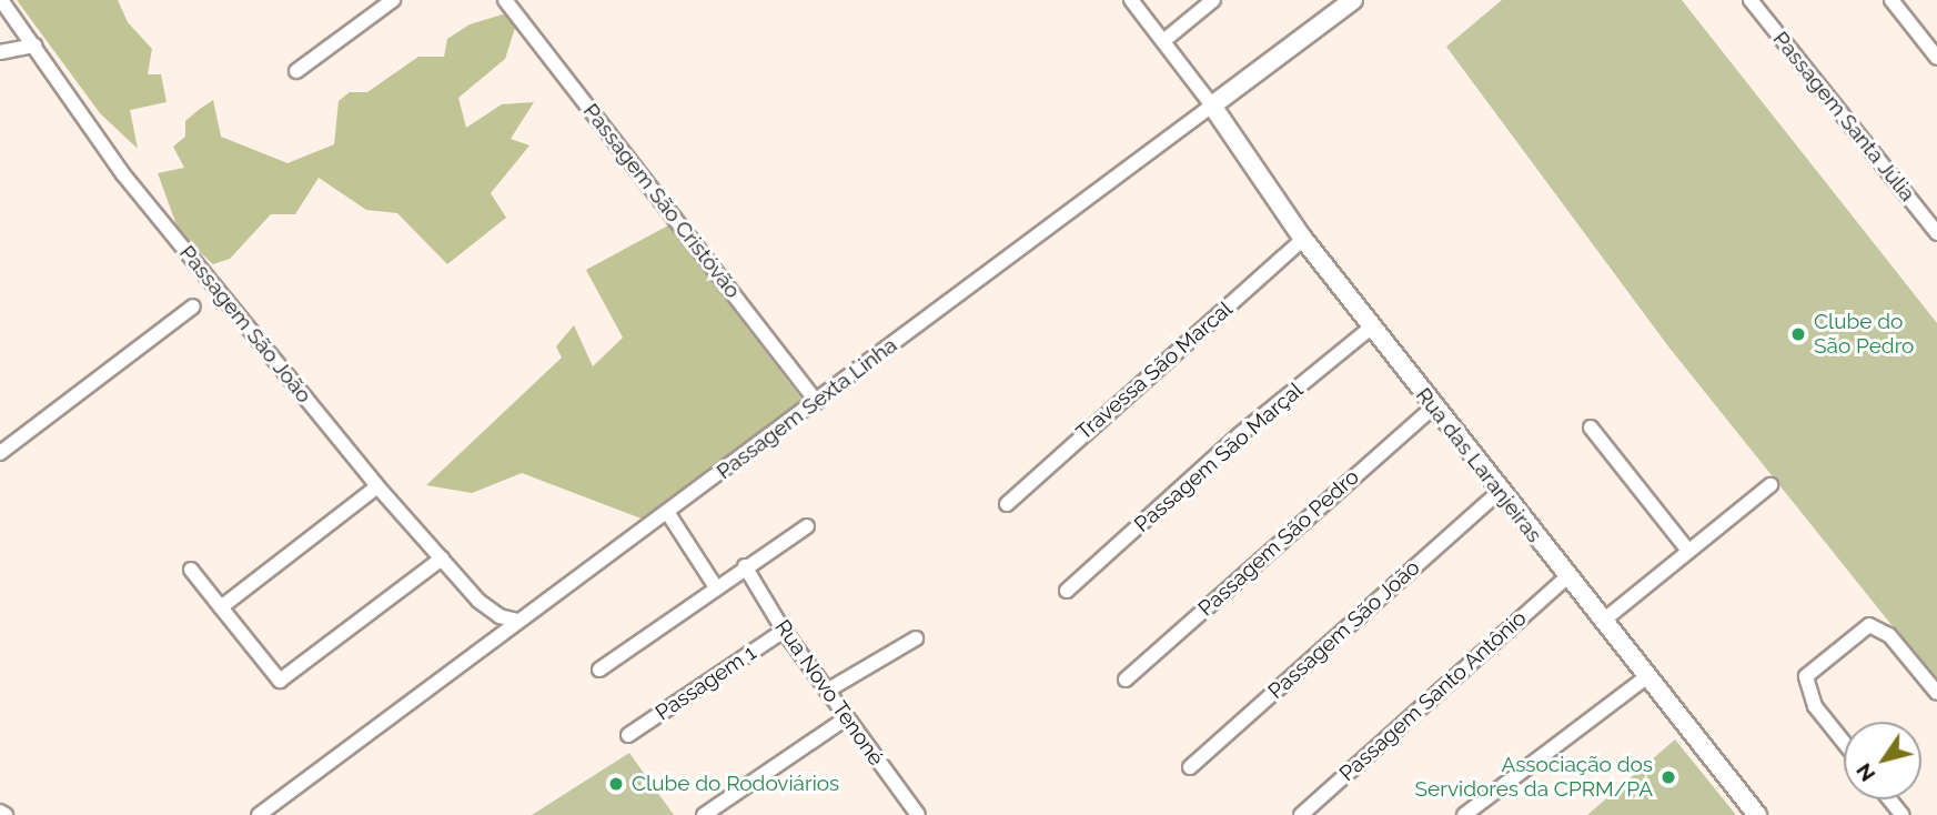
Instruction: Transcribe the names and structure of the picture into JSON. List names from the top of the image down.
{
  "streets": {
    "street": [
      "Passagem Santa Júlia",
      "Passagem São Cristóvão",
      "Passagem São João",
      "Travessa São Marcal",
      "Passagem Sexta Linha",
      "Passagem São Marçal",
      "Rua das Laranjeiras",
      "Passagem São Pedro",
      "Passagem 1",
      "Rua Novo Tenoné",
      "Passagem Santo Antônio"
    ]
  },
  "crossings": [
    ["Passagem São Cristóvão", "Passagem Sexta Linha"],
    ["Passagem São João", "Passagem Sexta Linha"],
    ["Passagem São João", "Rua das Laranjeiras"],
    ["Travessa São Marcal", "Rua das Laranjeiras"],
    ["Passagem Sexta Linha", "Rua das Laranjeiras"],
    ["Passagem São Marçal", "Rua das Laranjeiras"],
    ["Rua das Laranjeiras", "Passagem São Pedro"],
    ["Rua das Laranjeiras", "Passagem Santo Antônio"],
    ["Passagem 1", "Rua Novo Tenoné"]
  ],
  "places": ["Clube do São Pedro", "Associação dos Servidores da CPRM/PA", "Clube do Rodoviários"],
  "north": "bottom left"
}
